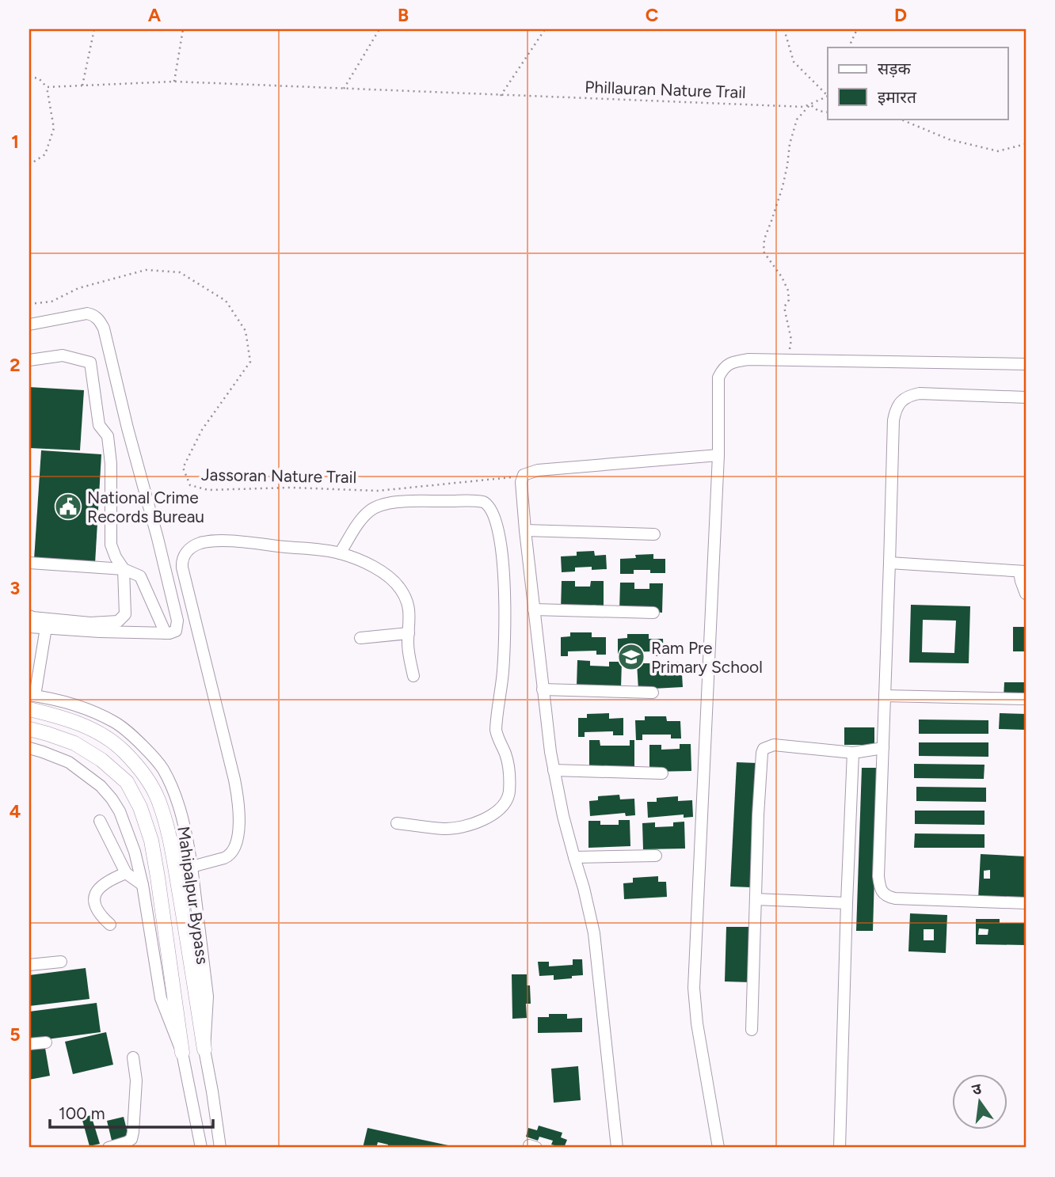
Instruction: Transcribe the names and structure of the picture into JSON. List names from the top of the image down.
{
  "streets": {
    "street": ["Mahipalpur Bypass"],
    "path": ["Phillauran Nature Trail", "Jassoran Nature Trail"]
  },
  "places": {
    "public building": ["National Crime Records Bureau"],
    "school or university": ["Ram Pre Primary School"]
  },
  "legend": ["सड़क", "इमारत"],
  "scale_bar": "100 m",
  "north": "top",
  "grid": {
    "columns": [
      "A",
      "B",
      "C",
      "D"
    ],
    "rows": [
      "1",
      "2",
      "3",
      "4",
      "5"
    ]
  }
}
